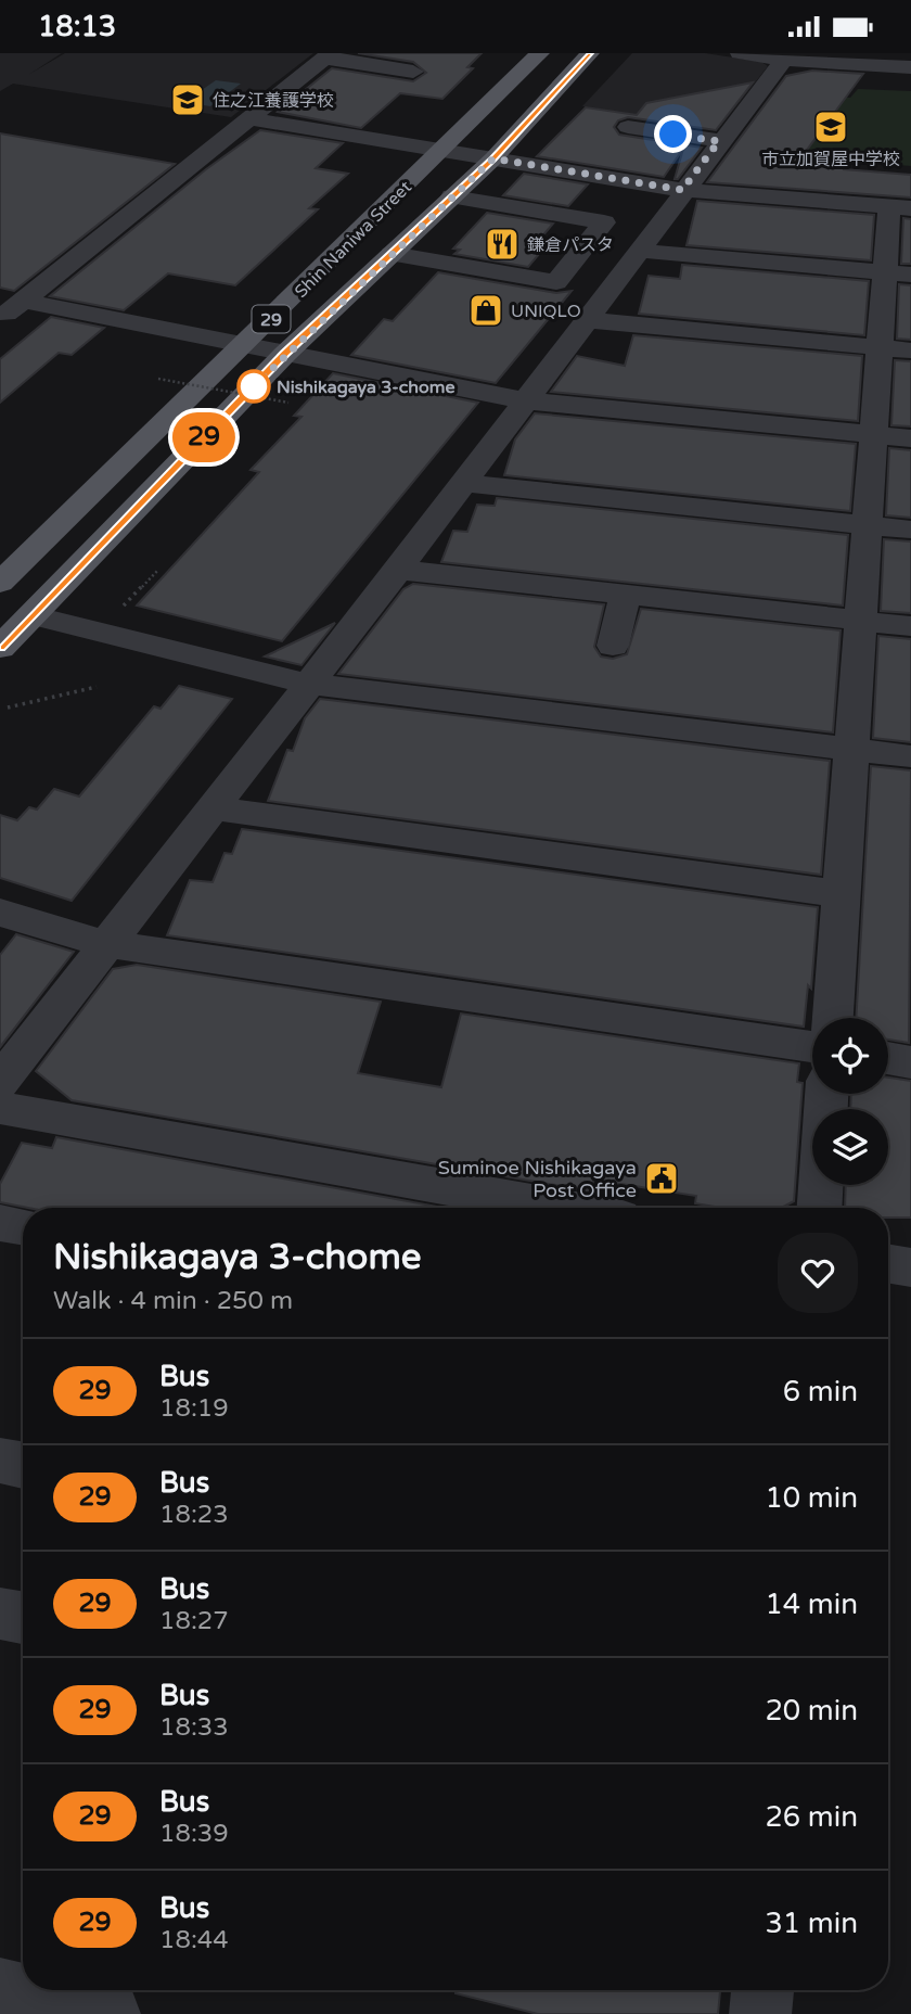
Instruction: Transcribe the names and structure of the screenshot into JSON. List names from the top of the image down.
{
  "streets": {
    "main road": ["Shin Naniwa Street", "29"]
  },
  "places": {
    "school or university": ["住之江養護学校", "市立加賀屋中学校"],
    "restaurant": ["鎌倉パスタ"],
    "shop": ["UNIQLO"],
    "other": ["Nishikagaya 3-chome"],
    "public building": ["Suminoe Nishikagaya Post Office"]
  },
  "lines": ["bus line 29"],
  "page": {
    "status": "18:13",
    "on_map": "29",
    "heading": ["Nishikagaya 3-chome", "Walk · 4 min · 250 m"],
    "list": [
      {
        "mark": "29",
        "name": "Bus",
        "note": "18:19",
        "value": "6 min"
      },
      {
        "mark": "29",
        "name": "Bus",
        "note": "18:23",
        "value": "10 min"
      },
      {
        "mark": "29",
        "name": "Bus",
        "note": "18:27",
        "value": "14 min"
      },
      {
        "mark": "29",
        "name": "Bus",
        "note": "18:33",
        "value": "20 min"
      },
      {
        "mark": "29",
        "name": "Bus",
        "note": "18:39",
        "value": "26 min"
      },
      {
        "mark": "29",
        "name": "Bus",
        "note": "18:44",
        "value": "31 min"
      }
    ]
  }
}
